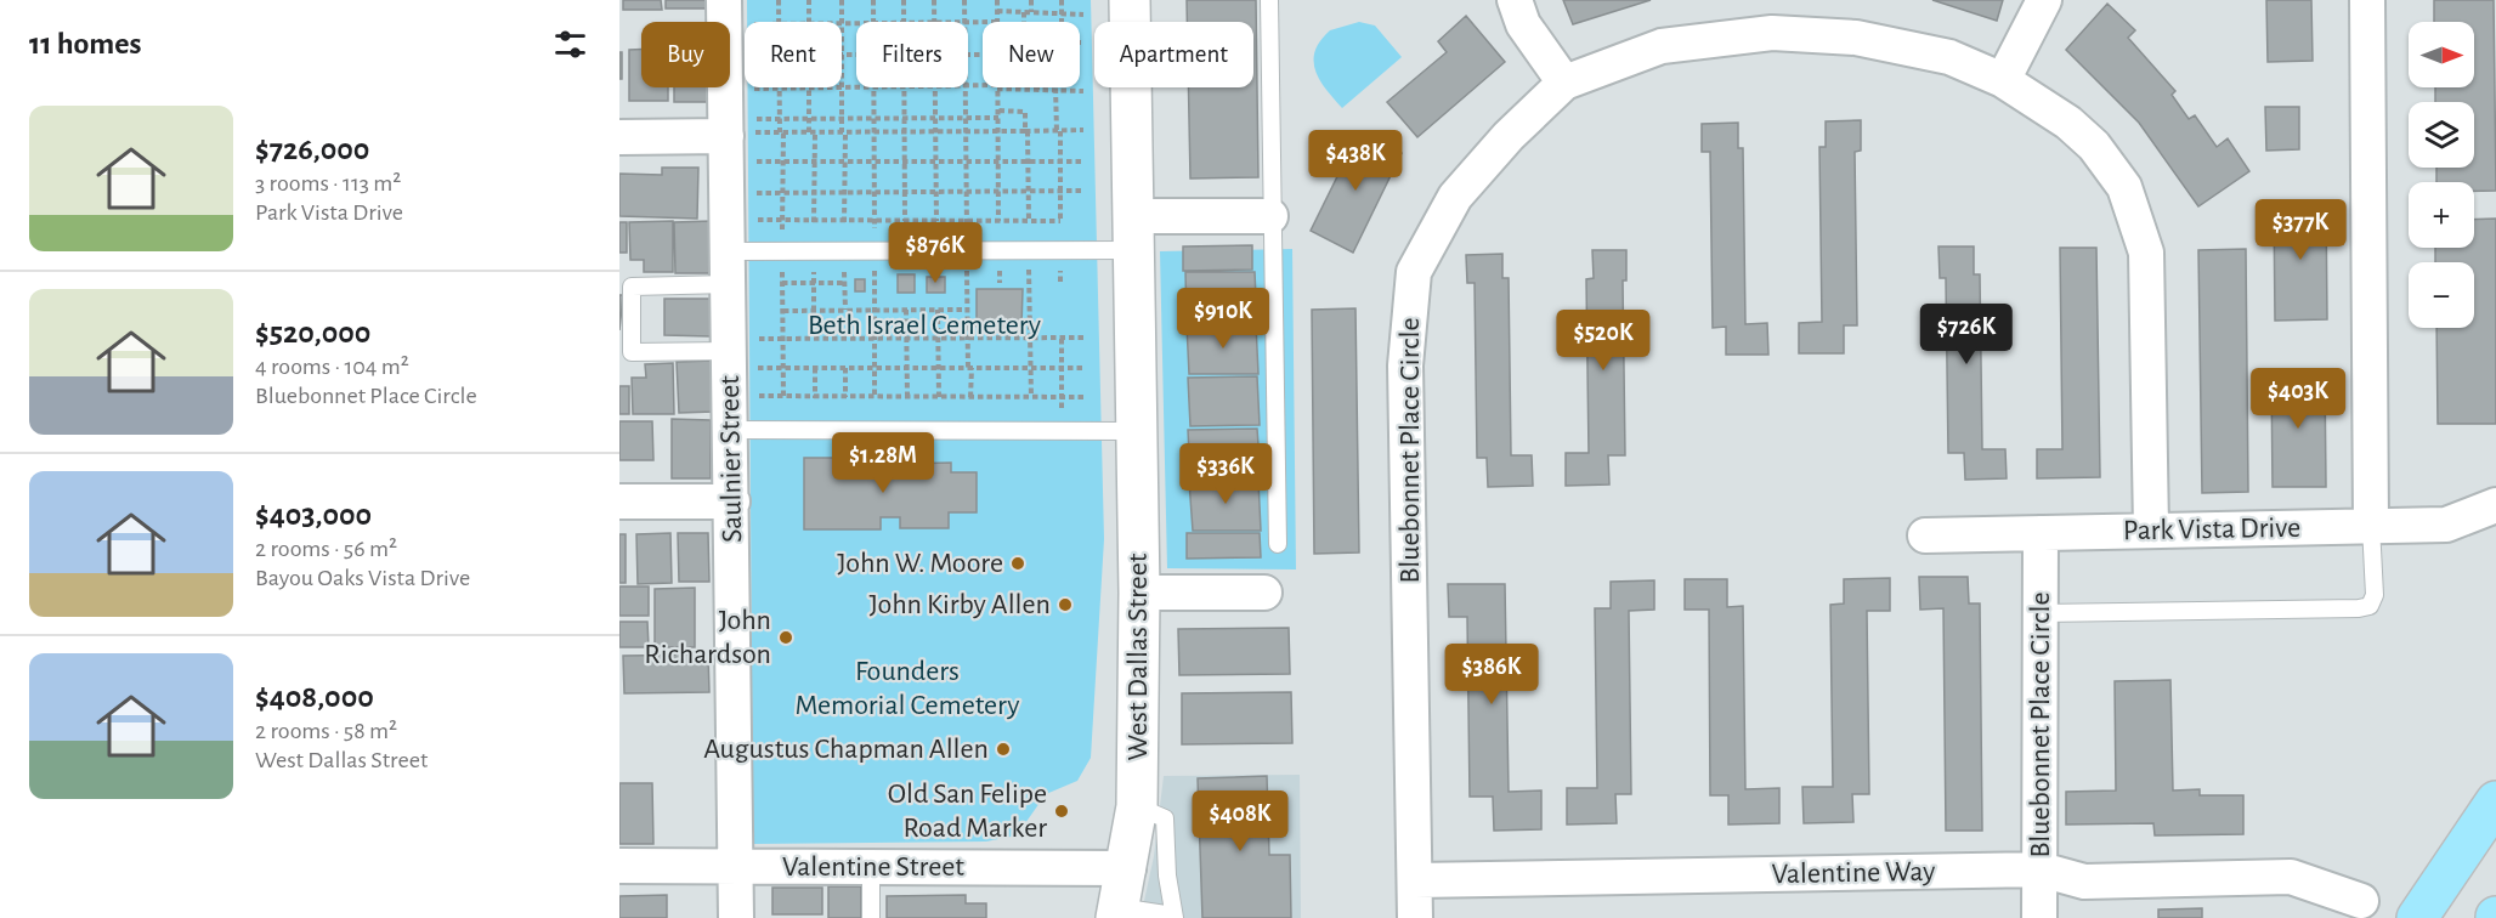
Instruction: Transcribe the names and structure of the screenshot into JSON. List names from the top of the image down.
{
  "streets": {
    "main road": ["West Dallas Street"],
    "street": [
      "Bluebonnet Place Circle",
      "Saulnier Street",
      "Park Vista Drive",
      "Valentine Street",
      "Valentine Way"
    ]
  },
  "crossings": [
    ["Bluebonnet Place Circle", "Park Vista Drive"],
    ["Bluebonnet Place Circle", "Valentine Way"],
    ["Saulnier Street", "Valentine Street"],
    ["West Dallas Street", "Valentine Street"]
  ],
  "parks": ["Beth Israel Cemetery", "Founders Memorial Cemetery"],
  "places": [
    "John W. Moore",
    "John Kirby Allen",
    "John Richardson",
    "Augustus Chapman Allen",
    "Old San Felipe Road Marker"
  ],
  "north": "right",
  "page": {
    "heading": "11 homes",
    "map_buttons": ["+", "−"],
    "chip": [
      "Buy",
      "Rent",
      "Filters",
      "New",
      "Apartment"
    ],
    "list": [
      {
        "name": "$726,000",
        "note": "3 rooms · 113 m² · Park Vista Drive"
      },
      {
        "name": "$520,000",
        "note": "4 rooms · 104 m² · Bluebonnet Place Circle"
      },
      {
        "name": "$403,000",
        "note": "2 rooms · 56 m² · Bayou Oaks Vista Drive"
      },
      {
        "name": "$408,000",
        "note": "2 rooms · 58 m² · West Dallas Street"
      }
    ],
    "price": [
      "$438K",
      "$377K",
      "$876K",
      "$910K",
      "$726K",
      "$520K",
      "$403K",
      "$1.28M",
      "$336K",
      "$386K",
      "$408K"
    ]
  }
}
